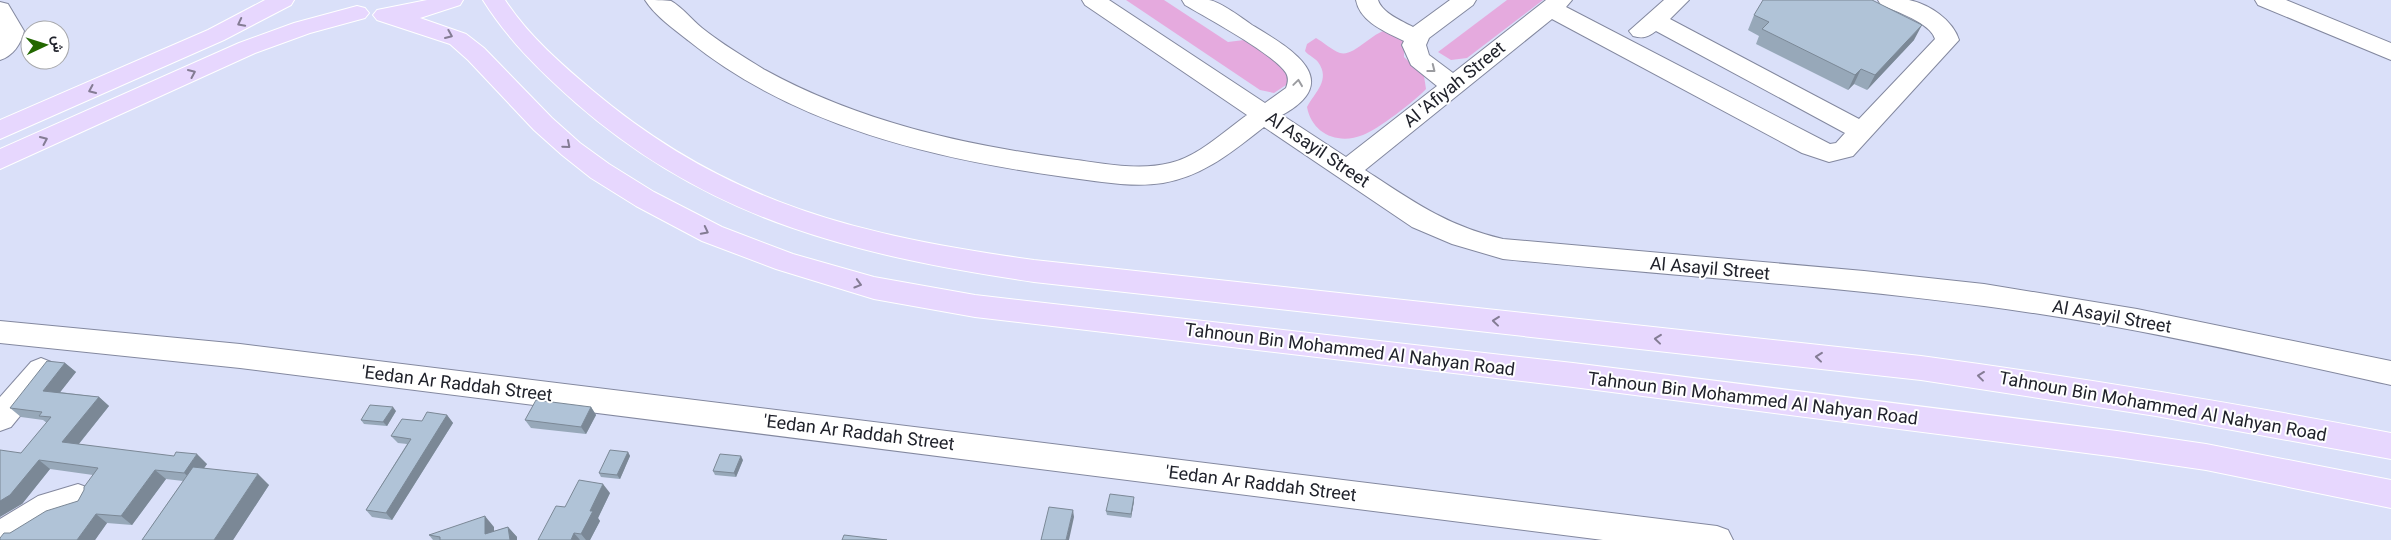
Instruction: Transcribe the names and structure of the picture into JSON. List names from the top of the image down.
{
  "streets": {
    "main road": ["Tahnoun Bin Mohammed Al Nahyan Road"],
    "street": ["Al 'Afiyah Street", "Al Asayil Street", "'Eedan Ar Raddah Street"]
  },
  "crossings": [
    ["Al 'Afiyah Street", "Al Asayil Street"]
  ],
  "north": "right"
}
